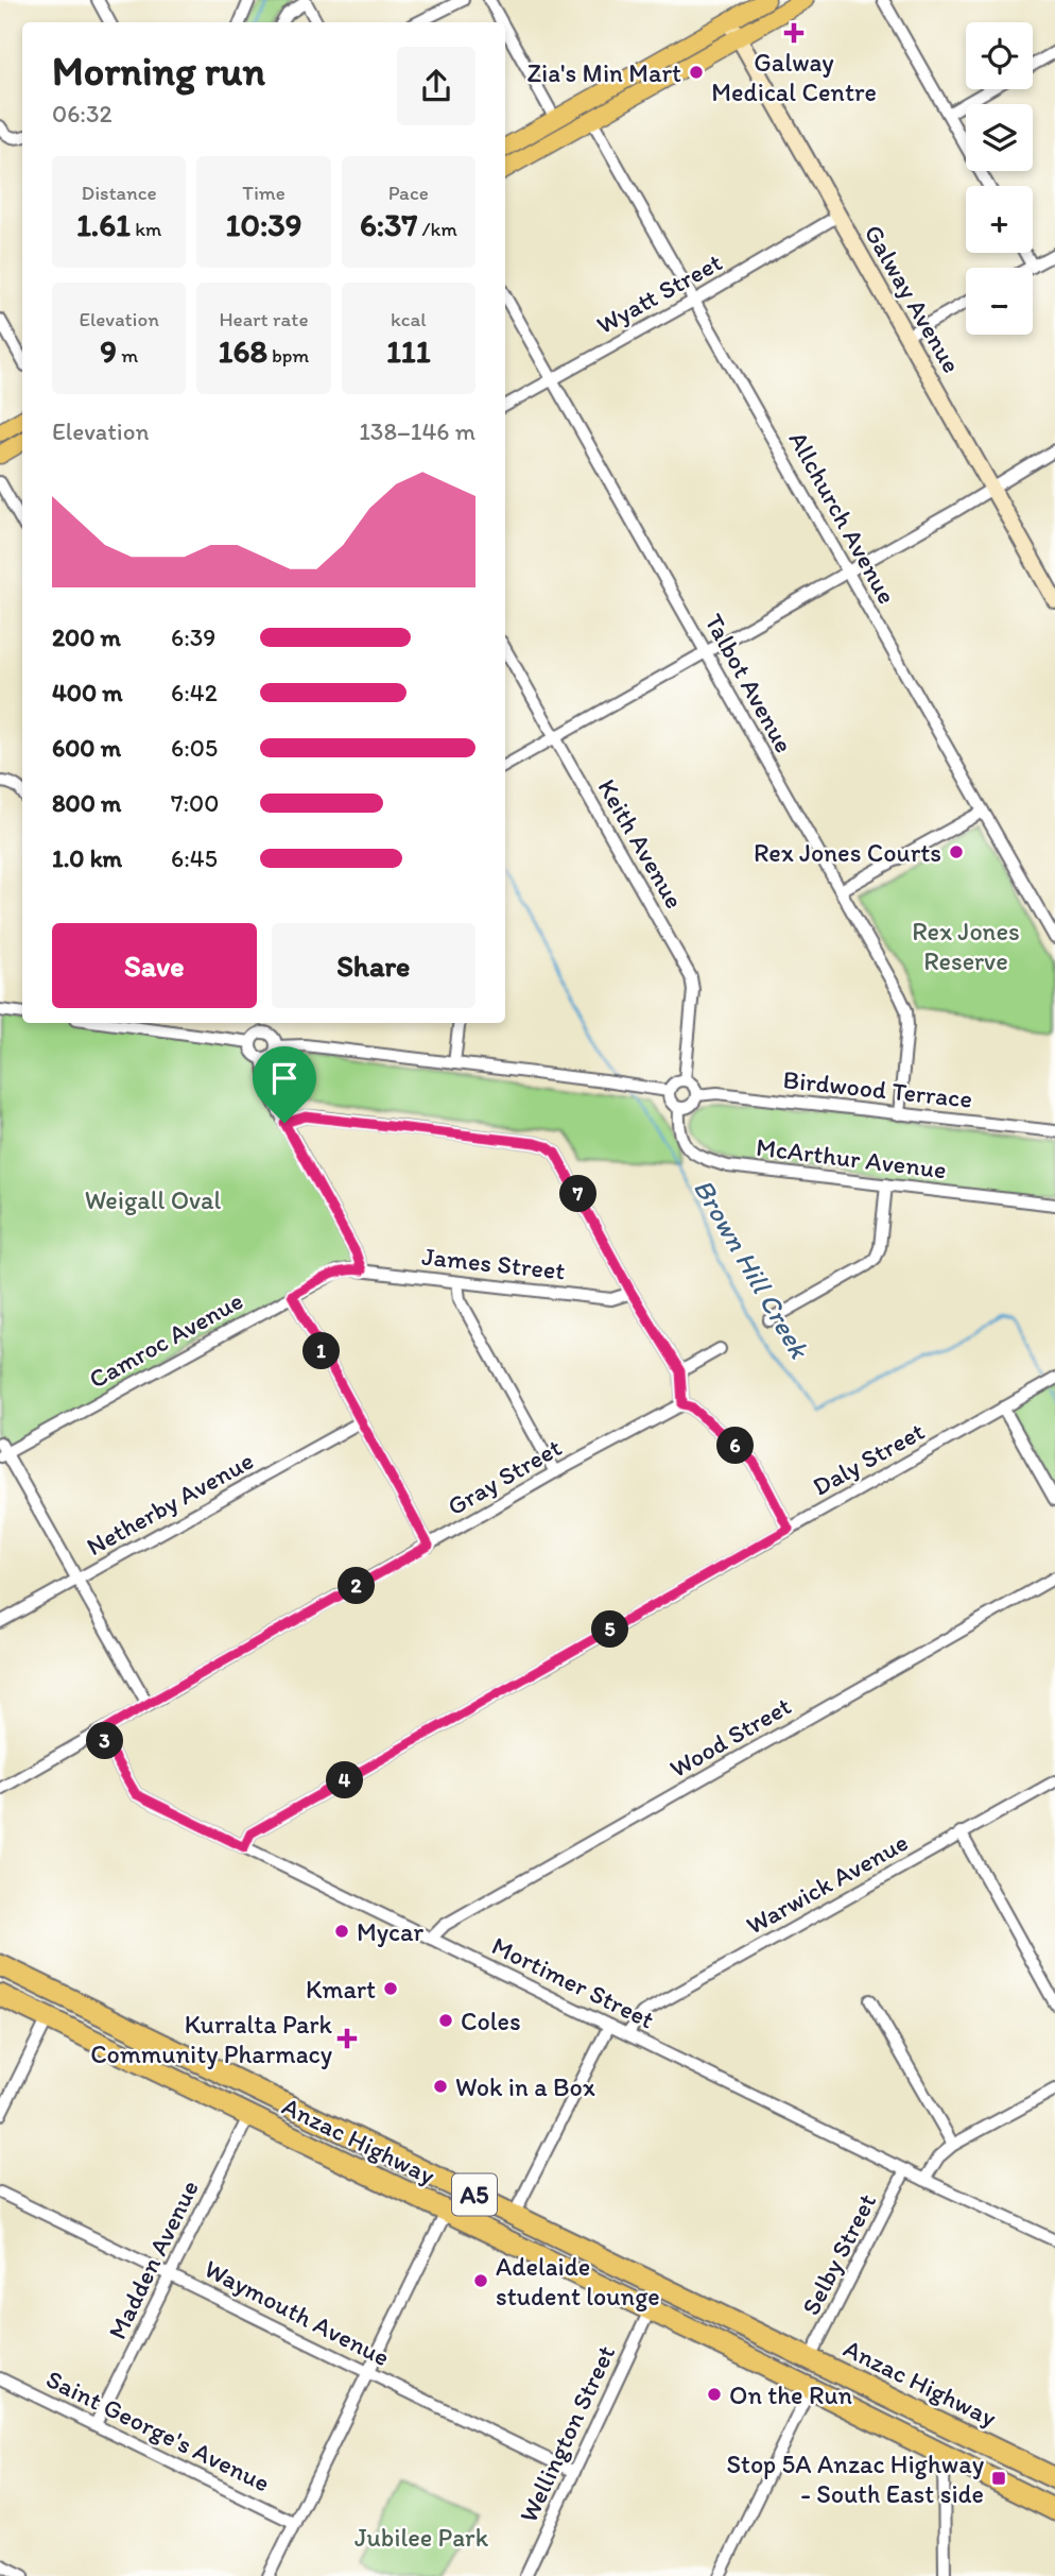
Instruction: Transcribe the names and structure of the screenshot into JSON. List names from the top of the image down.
{
  "streets": {
    "highway": ["Anzac Highway", "A5"],
    "street": [
      "Wyatt Street",
      "Galway Avenue",
      "Allchurch Avenue",
      "Talbot Avenue",
      "Keith Avenue",
      "Birdwood Terrace",
      "McArthur Avenue",
      "James Street",
      "Camroc Avenue",
      "Daly Street",
      "Gray Street",
      "Netherby Avenue",
      "Wood Street",
      "Warwick Avenue",
      "Mortimer Street",
      "Selby Street",
      "Madden Avenue",
      "Waymouth Avenue",
      "Saint George's Avenue",
      "Wellington Street"
    ]
  },
  "crossings": [
    ["Wyatt Street", "Galway Avenue"],
    ["Wyatt Street", "Allchurch Avenue"],
    ["Wyatt Street", "Talbot Avenue"],
    ["Talbot Avenue", "Birdwood Terrace"],
    ["Keith Avenue", "Birdwood Terrace"],
    ["Keith Avenue", "McArthur Avenue"],
    ["Birdwood Terrace", "McArthur Avenue"],
    ["James Street", "Camroc Avenue"],
    ["Daly Street", "Mortimer Street"],
    ["Gray Street", "Mortimer Street"],
    ["Wood Street", "Mortimer Street"],
    ["Warwick Avenue", "Mortimer Street"],
    ["Mortimer Street", "Selby Street"],
    ["Anzac Highway", "Selby Street"],
    ["Anzac Highway", "Madden Avenue"],
    ["Anzac Highway", "Wellington Street"],
    ["Madden Avenue", "Waymouth Avenue"],
    ["Madden Avenue", "Saint George's Avenue"],
    ["Waymouth Avenue", "Wellington Street"]
  ],
  "water": ["Brown Hill Creek"],
  "parks": ["Rex Jones Reserve", "Weigall Oval", "Jubilee Park"],
  "places": {
    "health": ["Galway Medical Centre", "Kurralta Park Community Pharmacy"],
    "other": [
      "Zia's Min Mart",
      "Rex Jones Courts",
      "Mycar",
      "Kmart",
      "Coles",
      "Wok in a Box",
      "Adelaide student lounge",
      "On the Run"
    ],
    "transit": ["Stop 5A Anzac Highway - South East side"]
  },
  "page": {
    "map_buttons": ["+", "−"],
    "heading": ["Morning run", "06:32"],
    "stats": [
      ["Distance", "1.61 km"],
      ["Time", "10:39"],
      ["Pace", "6:37 /km"],
      ["Elevation", "9 m"],
      ["Heart rate", "168 bpm"],
      ["kcal", "111"]
    ],
    "chart": ["Elevation", "138–146 m"],
    "list": [
      {
        "name": "200 m",
        "note": "6:39"
      },
      {
        "name": "400 m",
        "note": "6:42"
      },
      {
        "name": "600 m",
        "note": "6:05"
      },
      {
        "name": "800 m",
        "note": "7:00"
      },
      {
        "name": "1.0 km",
        "note": "6:45"
      }
    ],
    "buttons": ["Save", "Share"],
    "pins": [
      "7",
      "1",
      "6",
      "2",
      "5",
      "3",
      "4"
    ]
  }
}
